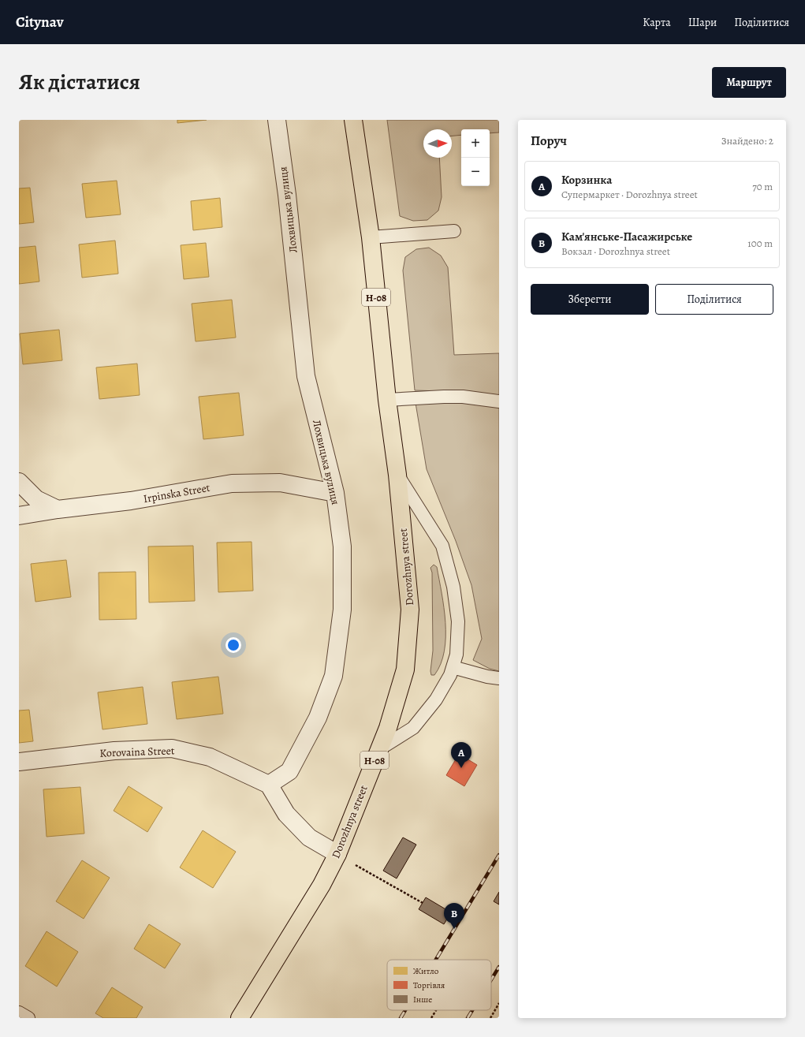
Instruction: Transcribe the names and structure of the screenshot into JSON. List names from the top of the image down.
{
  "streets": {
    "main road": ["Н-08", "Dorozhnya street"],
    "street": ["Лохвицька вулиця", "Irpinska Street", "Korovaina Street"]
  },
  "crossings": [
    ["Лохвицька вулиця", "Irpinska Street"],
    ["Лохвицька вулиця", "Korovaina Street"],
    ["Н-08", "Dorozhnya street"]
  ],
  "legend": ["Житло", "Торгівля", "Інше"],
  "north": "right",
  "page": {
    "header": "Citynav",
    "nav": ["Карта", "Шари", "Поділитися"],
    "title": "Як дістатися",
    "buttons": [
      "Маршрут",
      ["Зберегти", "Поділитися"]
    ],
    "heading": ["Поруч", "Знайдено: 2"],
    "map_buttons": ["+", "−"],
    "list": [
      {
        "mark": "A",
        "name": "Корзинка",
        "note": "Супермаркет · Dorozhnya street",
        "value": "70 m"
      },
      {
        "mark": "B",
        "name": "Кам'янське-Пасажирське",
        "note": "Вокзал · Dorozhnya street",
        "value": "100 m"
      }
    ],
    "pins": ["A", "B"]
  }
}
